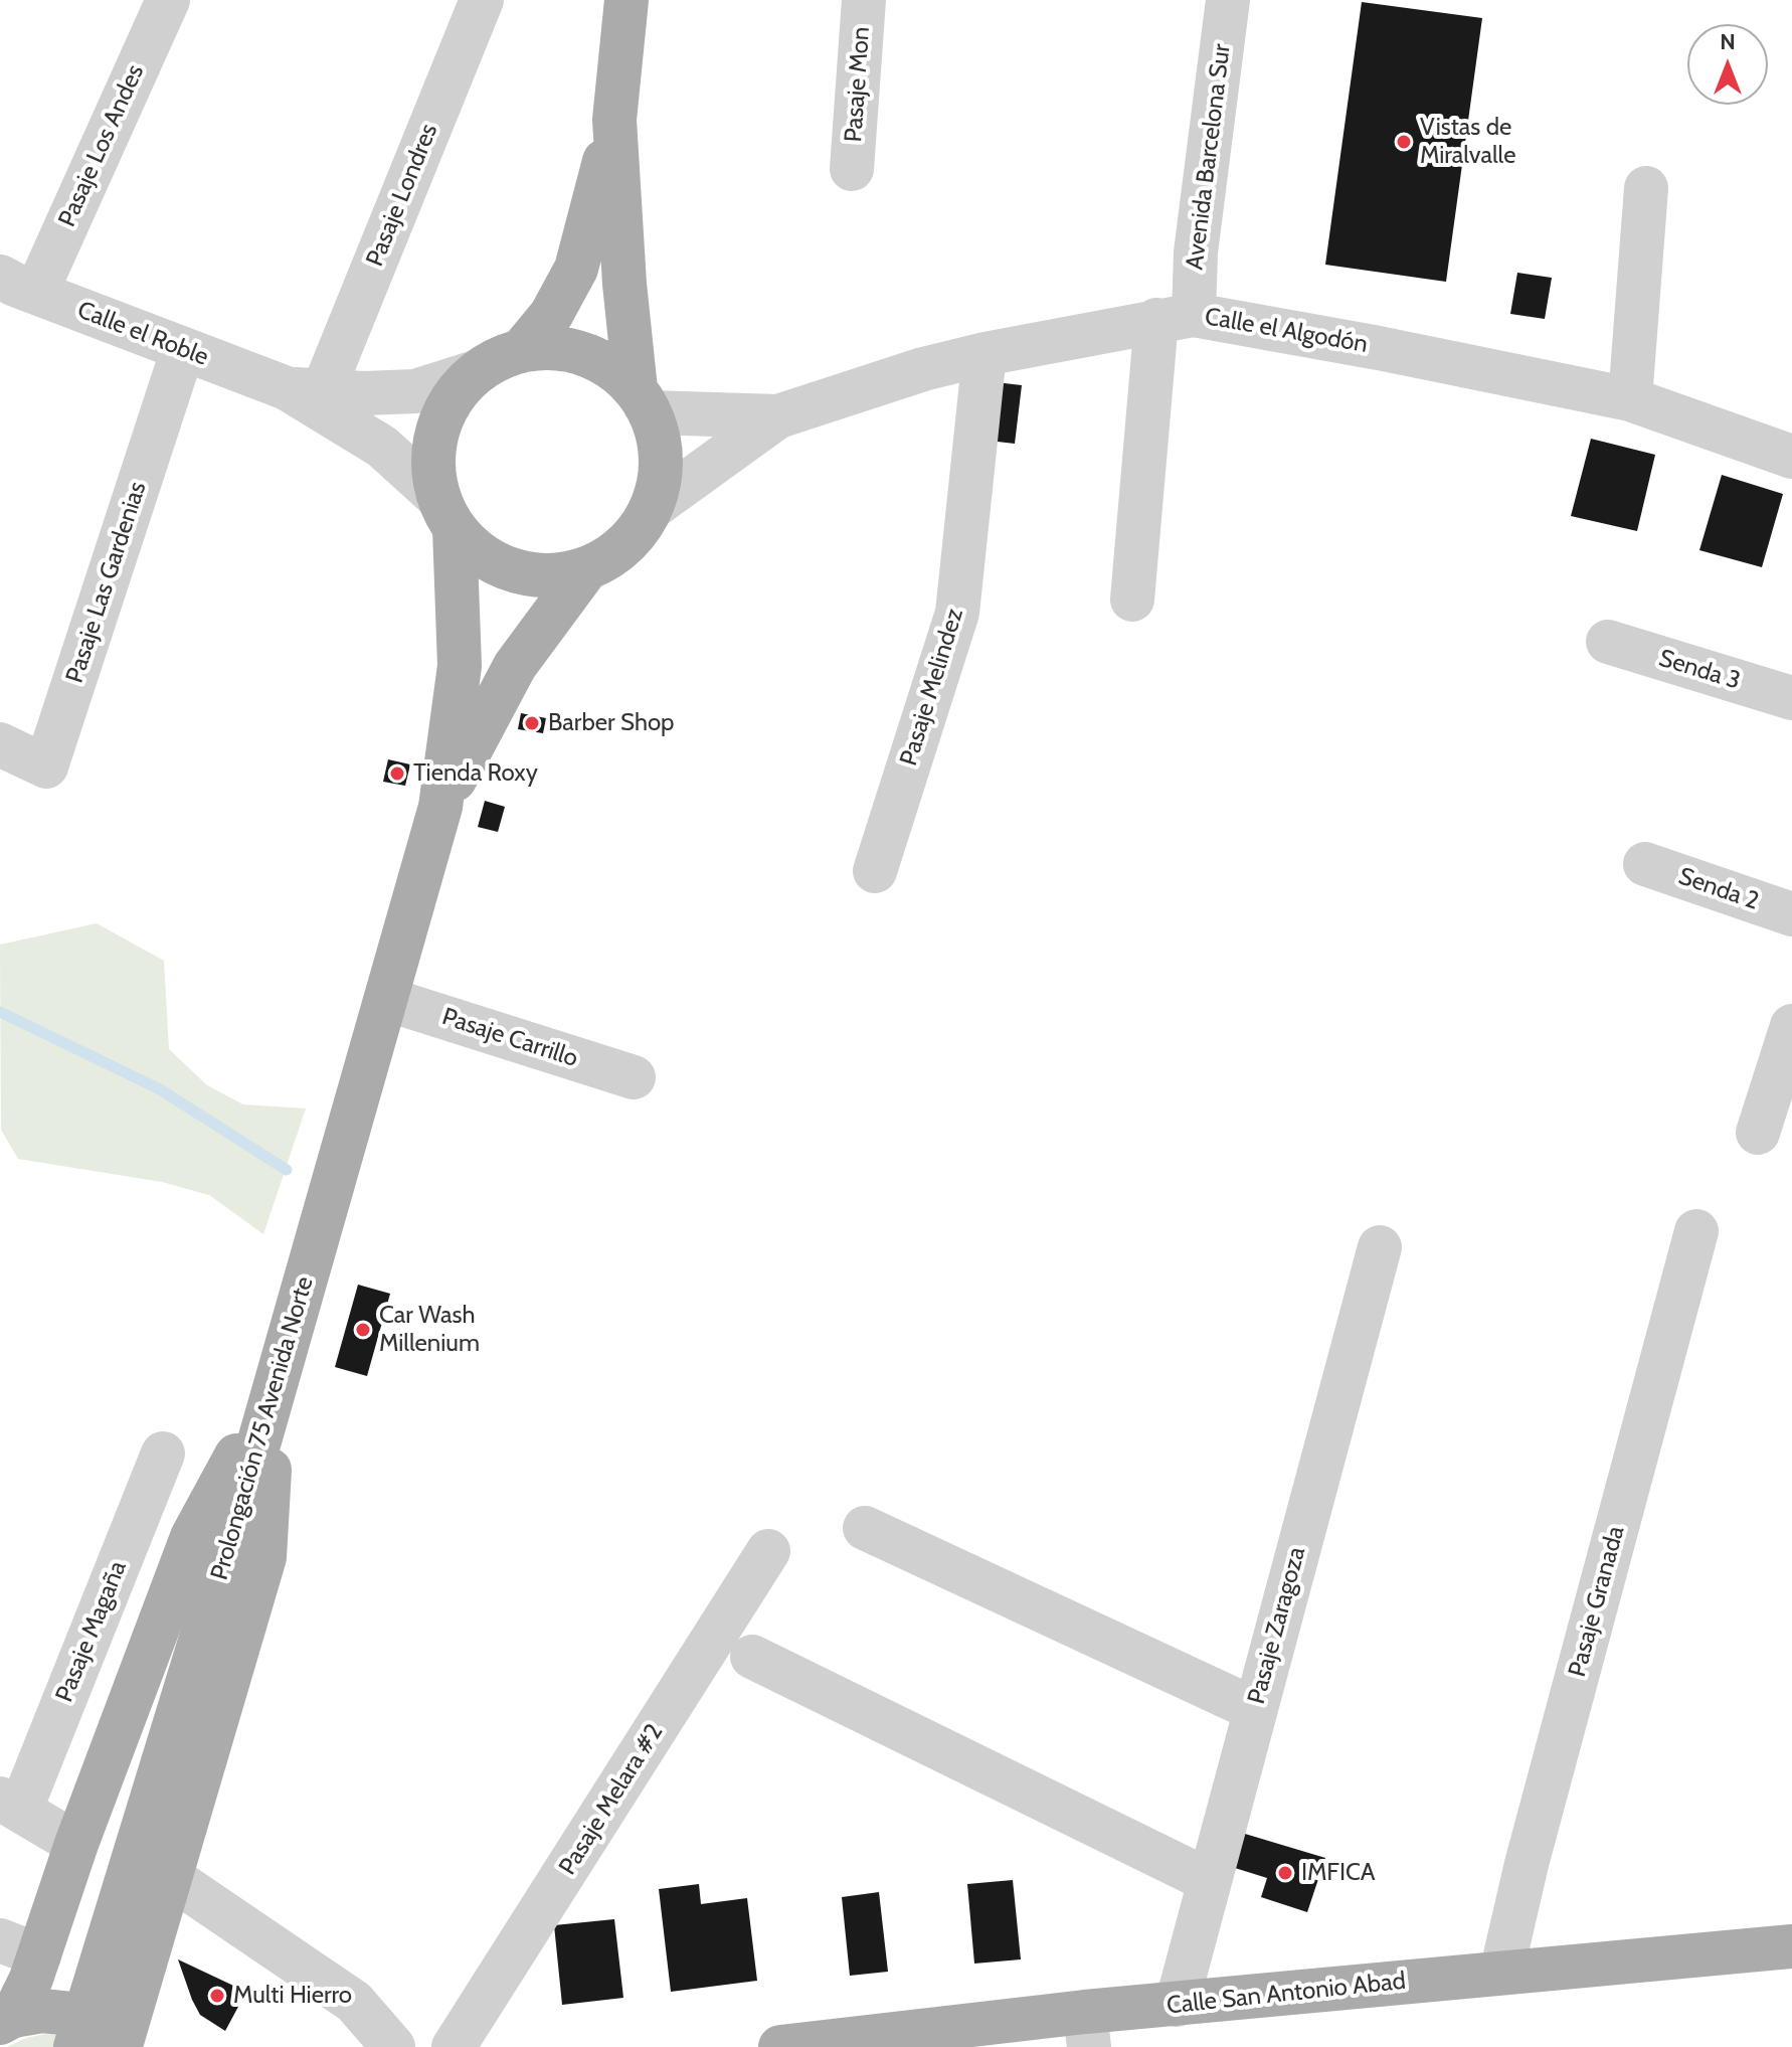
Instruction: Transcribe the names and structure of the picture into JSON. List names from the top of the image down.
{
  "streets": {
    "main road": ["Prolongación 75 Avenida Norte", "Calle San Antonio Abad"],
    "street": [
      "Pasaje Mon",
      "Pasaje Los Andes",
      "Avenida Barcelona Sur",
      "Pasaje Londres",
      "Calle el Algodón",
      "Calle el Roble",
      "Pasaje Las Gardenias",
      "Senda 3",
      "Pasaje Melindez",
      "Senda 2",
      "Pasaje Carrillo",
      "Pasaje Granada",
      "Pasaje Zaragoza",
      "Pasaje Magaña",
      "Pasaje Melara #2"
    ]
  },
  "crossings": [
    ["Pasaje Los Andes", "Calle el Roble"],
    ["Avenida Barcelona Sur", "Calle el Algodón"],
    ["Pasaje Londres", "Calle el Roble"],
    ["Calle el Algodón", "Calle el Roble"],
    ["Calle el Algodón", "Pasaje Melindez"],
    ["Calle el Algodón", "Prolongación 75 Avenida Norte"],
    ["Calle el Roble", "Pasaje Las Gardenias"],
    ["Calle el Roble", "Prolongación 75 Avenida Norte"],
    ["Pasaje Carrillo", "Prolongación 75 Avenida Norte"],
    ["Pasaje Granada", "Calle San Antonio Abad"],
    ["Pasaje Zaragoza", "Calle San Antonio Abad"]
  ],
  "places": [
    "Vistas de Miralvalle",
    "Barber Shop",
    "Tienda Roxy",
    "Car Wash Millenium",
    "IMFICA",
    "Multi Hierro"
  ],
  "north": "top"
}
